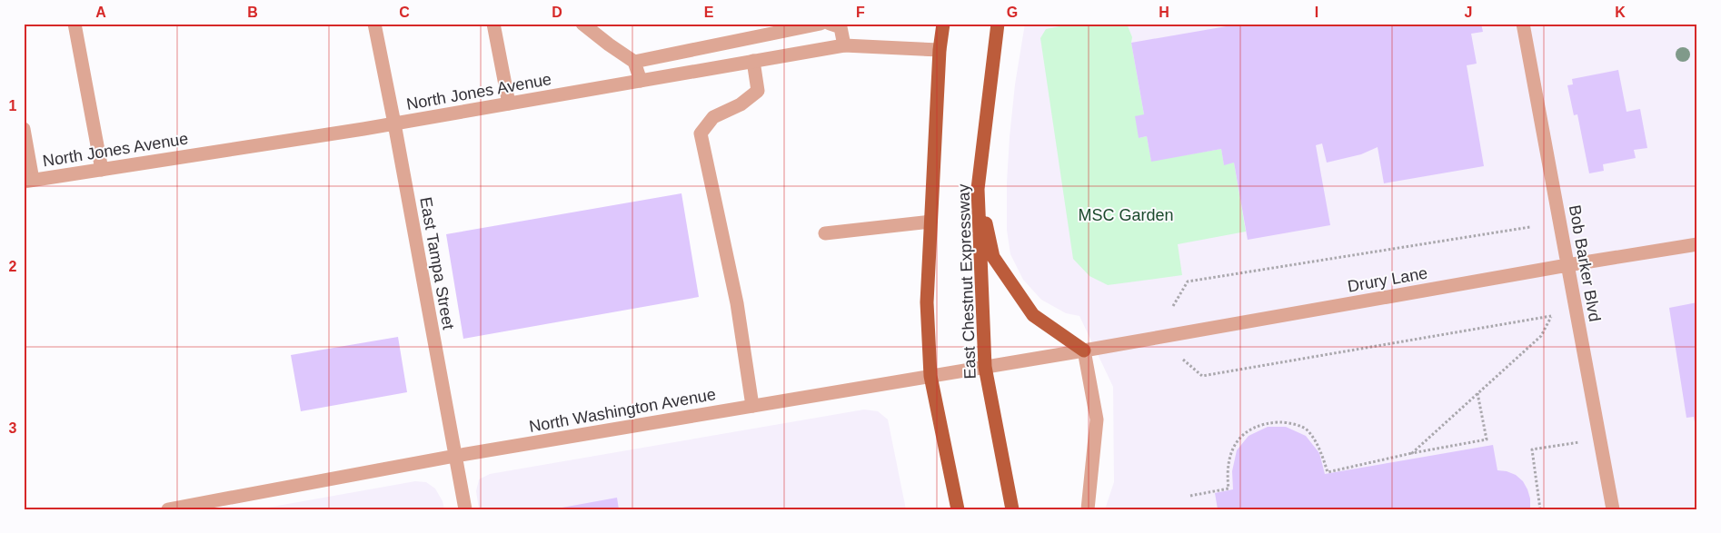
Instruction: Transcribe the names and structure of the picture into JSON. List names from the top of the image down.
{
  "streets": {
    "main road": ["East Chestnut Expressway"],
    "street": [
      "North Jones Avenue",
      "East Tampa Street",
      "Bob Barker Blvd",
      "Drury Lane",
      "North Washington Avenue"
    ]
  },
  "crossings": [
    ["North Jones Avenue", "East Tampa Street"],
    ["North Jones Avenue", "East Chestnut Expressway"],
    ["East Tampa Street", "North Washington Avenue"],
    ["Bob Barker Blvd", "Drury Lane"],
    ["Drury Lane", "North Washington Avenue"],
    ["East Chestnut Expressway", "North Washington Avenue"]
  ],
  "parks": ["MSC Garden"],
  "grid": {
    "columns": [
      "A",
      "B",
      "C",
      "D",
      "E",
      "F",
      "G",
      "H",
      "I",
      "J",
      "K"
    ],
    "rows": ["1", "2", "3"]
  }
}
